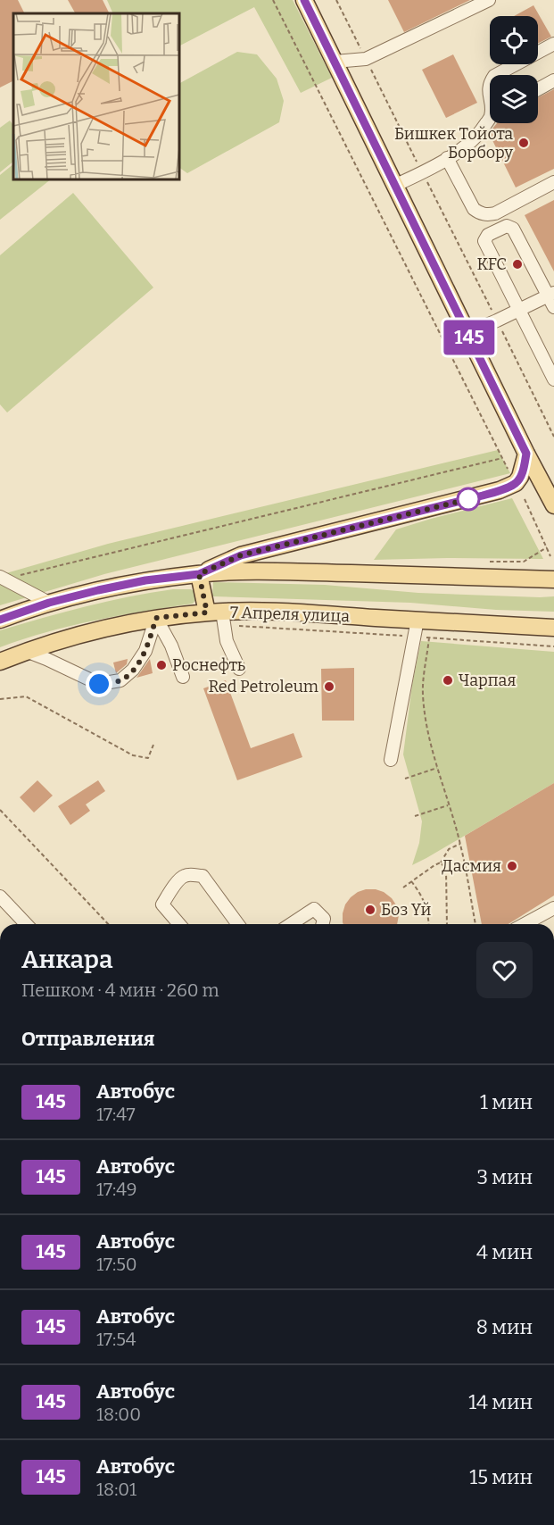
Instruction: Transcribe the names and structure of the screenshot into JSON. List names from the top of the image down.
{
  "streets": {
    "main road": ["7 Апреля улица"]
  },
  "places": [
    "Бишкек Тойота Борбору",
    "KFC",
    "Роснефть",
    "Чарпая",
    "Red Petroleum",
    "Дасмия",
    "Боз Үй"
  ],
  "lines": ["bus line 145"],
  "page": {
    "on_map": "145",
    "heading": [
      ["Анкара", "Пешком · 4 мин · 260 m"],
      "Отправления"
    ],
    "list": [
      {
        "mark": "145",
        "name": "Автобус",
        "note": "17:47",
        "value": "1 мин"
      },
      {
        "mark": "145",
        "name": "Автобус",
        "note": "17:49",
        "value": "3 мин"
      },
      {
        "mark": "145",
        "name": "Автобус",
        "note": "17:50",
        "value": "4 мин"
      },
      {
        "mark": "145",
        "name": "Автобус",
        "note": "17:54",
        "value": "8 мин"
      },
      {
        "mark": "145",
        "name": "Автобус",
        "note": "18:00",
        "value": "14 мин"
      },
      {
        "mark": "145",
        "name": "Автобус",
        "note": "18:01",
        "value": "15 мин"
      }
    ]
  }
}
